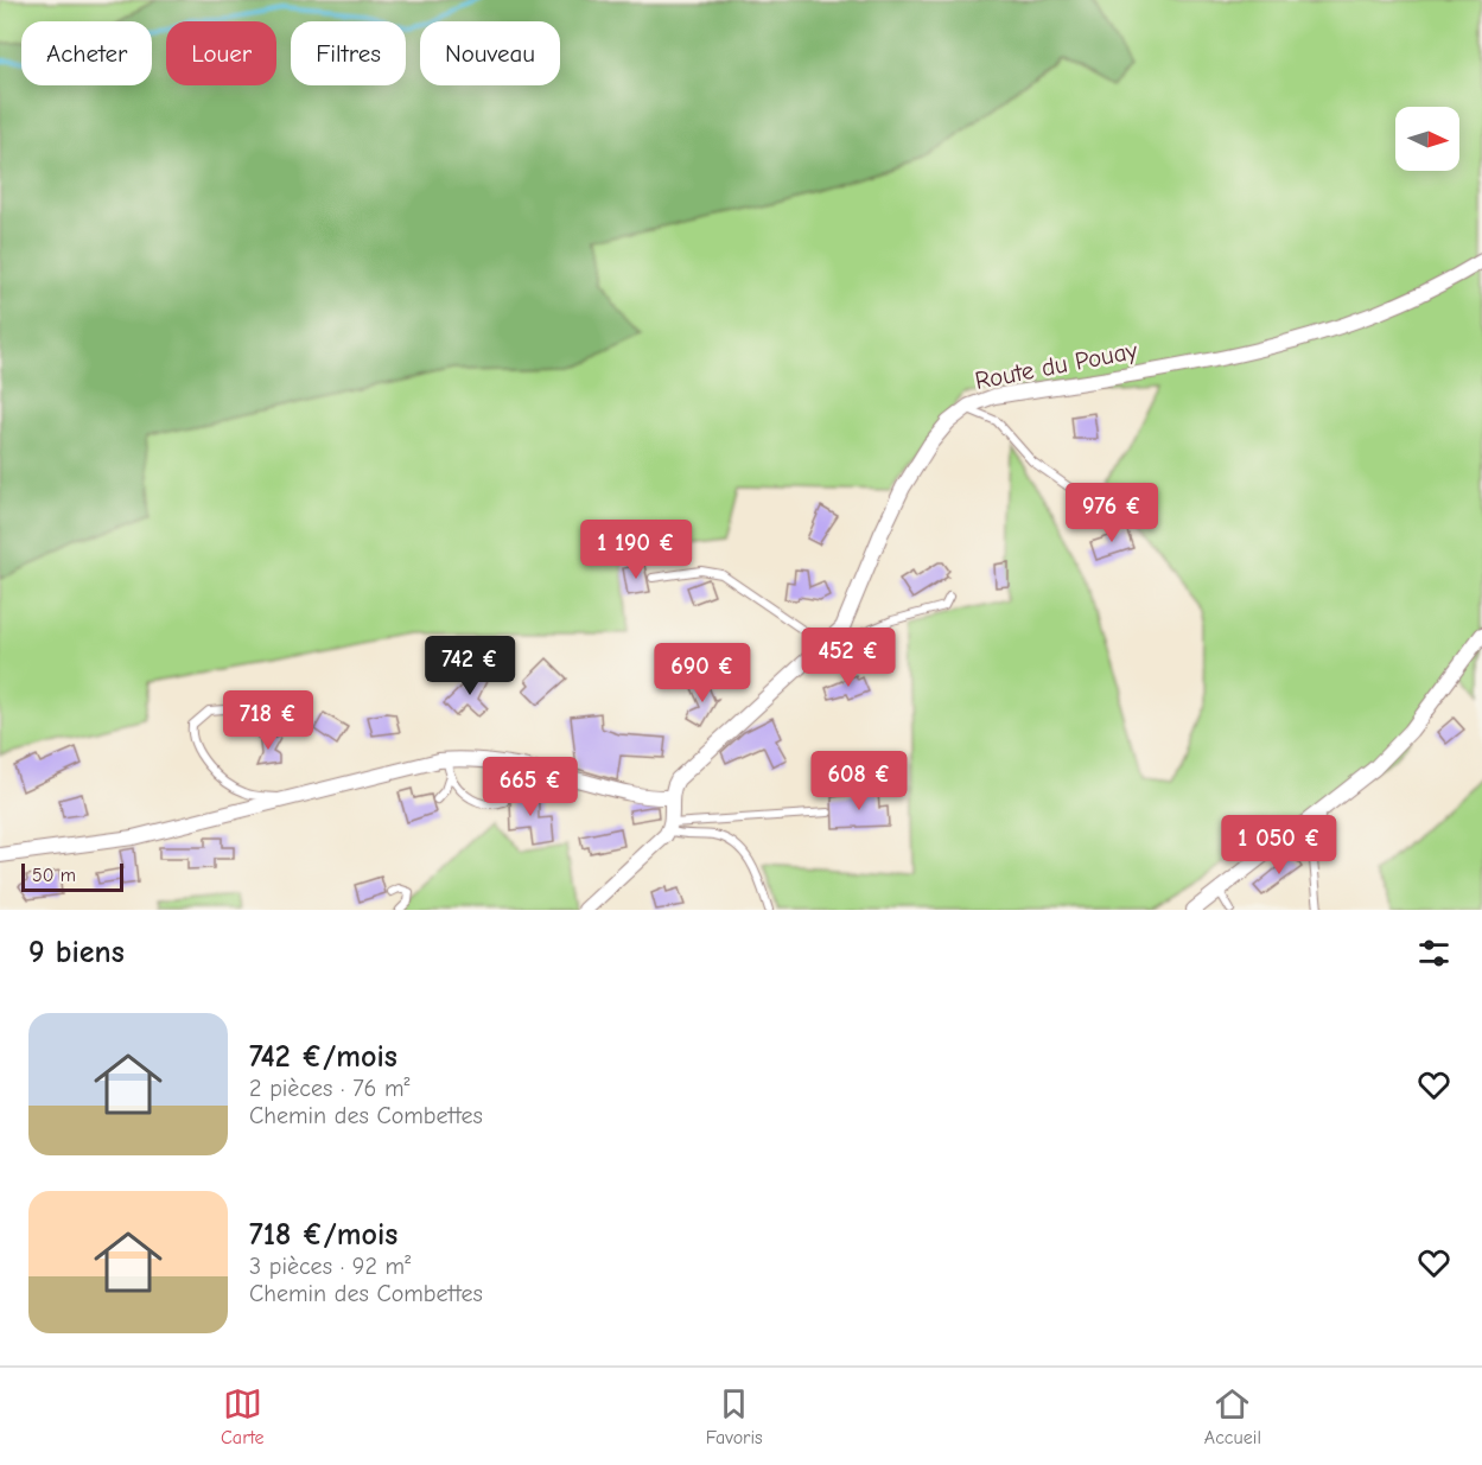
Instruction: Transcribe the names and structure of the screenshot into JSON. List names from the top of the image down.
{
  "streets": {
    "street": ["Route du Pouay"]
  },
  "scale_bar": "50 m",
  "north": "right",
  "page": {
    "chip": [
      "Acheter",
      "Louer",
      "Filtres",
      "Nouveau"
    ],
    "price": [
      "976 €",
      "1 190 €",
      "452 €",
      "742 €",
      "690 €",
      "718 €",
      "608 €",
      "665 €",
      "1 050 €"
    ],
    "scale": "50 m",
    "heading": "9 biens",
    "list": [
      {
        "name": "742 €/mois",
        "note": "2 pièces · 76 m² · Chemin des Combettes"
      },
      {
        "name": "718 €/mois",
        "note": "3 pièces · 92 m² · Chemin des Combettes"
      }
    ],
    "tabs": ["Carte", "Favoris", "Accueil"]
  }
}
